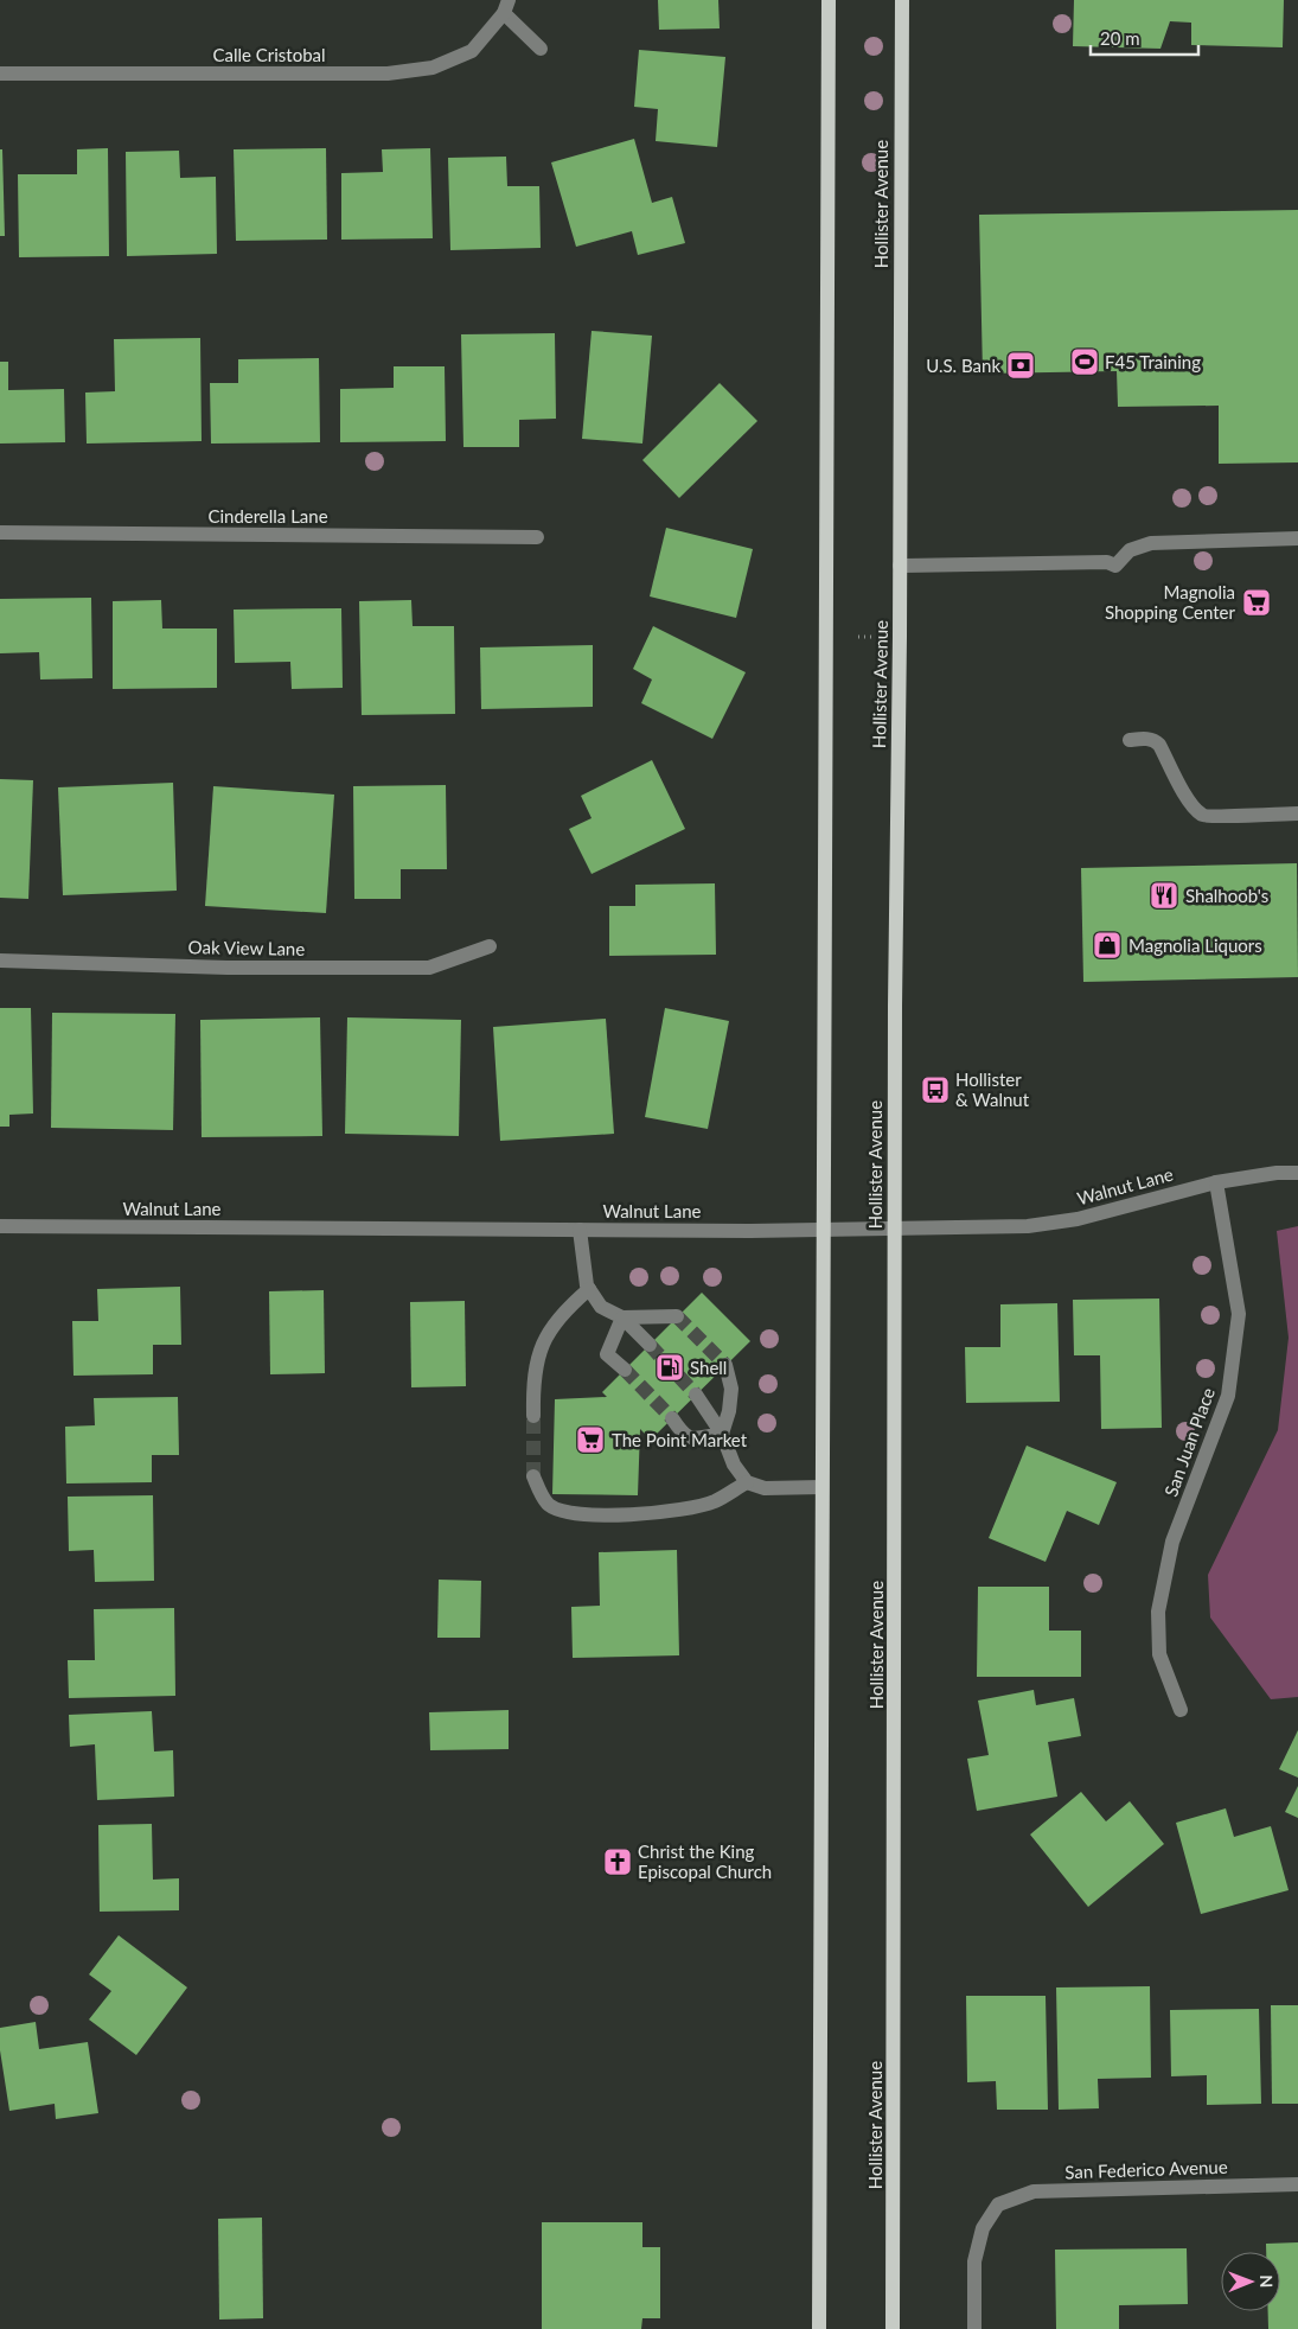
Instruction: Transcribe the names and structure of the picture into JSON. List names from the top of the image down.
{
  "streets": {
    "main road": ["Hollister Avenue"],
    "street": [
      "Calle Cristobal",
      "Cinderella Lane",
      "Oak View Lane",
      "Walnut Lane",
      "San Juan Place",
      "San Federico Avenue"
    ]
  },
  "crossings": [
    ["Hollister Avenue", "Walnut Lane"],
    ["Walnut Lane", "San Juan Place"]
  ],
  "places": {
    "sports": ["F45 Training"],
    "bank": ["U.S. Bank"],
    "supermarket": ["Magnolia Shopping Center", "The Point Market"],
    "restaurant": ["Shalhoob's"],
    "shop": ["Magnolia Liquors"],
    "bus stop": ["Hollister & Walnut"],
    "fuel station": ["Shell"],
    "church": ["Christ the King Episcopal Church"]
  },
  "scale_bar": "20 m",
  "north": "right"
}
